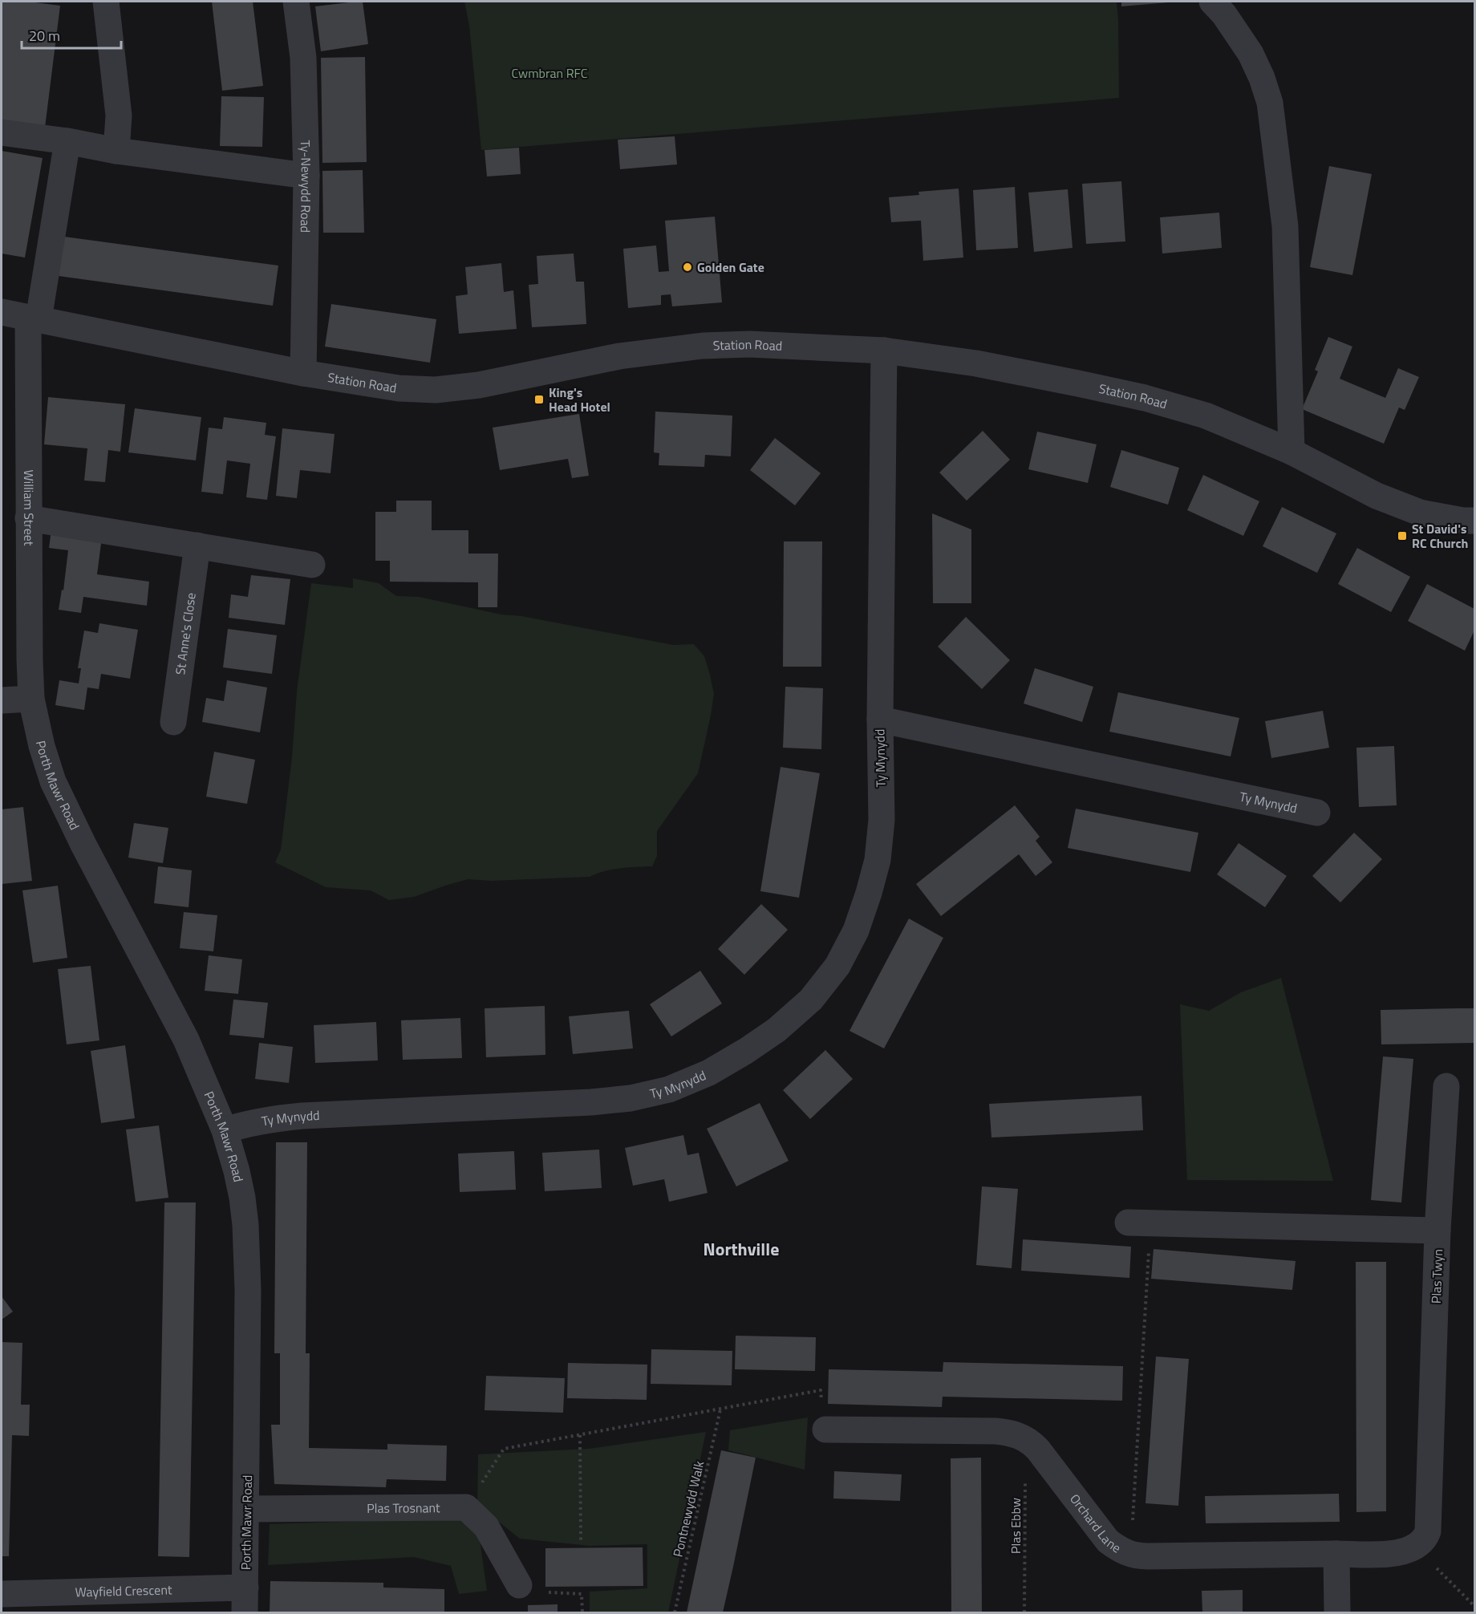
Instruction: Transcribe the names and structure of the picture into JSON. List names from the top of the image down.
{
  "streets": {
    "street": [
      "Ty-Newydd Road",
      "Station Road",
      "William Street",
      "St Anne's Close",
      "Ty Mynydd",
      "Porth Mawr Road",
      "Plas Twyn",
      "Plas Trosnant",
      "Orchard Lane",
      "Wayfield Crescent"
    ],
    "path": ["Pontnewydd Walk", "Plas Ebbw"]
  },
  "crossings": [
    ["Ty-Newydd Road", "Station Road"],
    ["Station Road", "William Street"],
    ["Station Road", "Ty Mynydd"],
    ["William Street", "Porth Mawr Road"],
    ["Ty Mynydd", "Porth Mawr Road"],
    ["Porth Mawr Road", "Plas Trosnant"],
    ["Porth Mawr Road", "Wayfield Crescent"],
    ["Orchard Lane", "Plas Ebbw"]
  ],
  "districts": ["Northville"],
  "parks": ["Cwmbran RFC"],
  "places": {
    "other": ["Golden Gate"],
    "transit": ["King's Head Hotel", "St David's RC Church"]
  },
  "scale_bar": "20 m"
}
